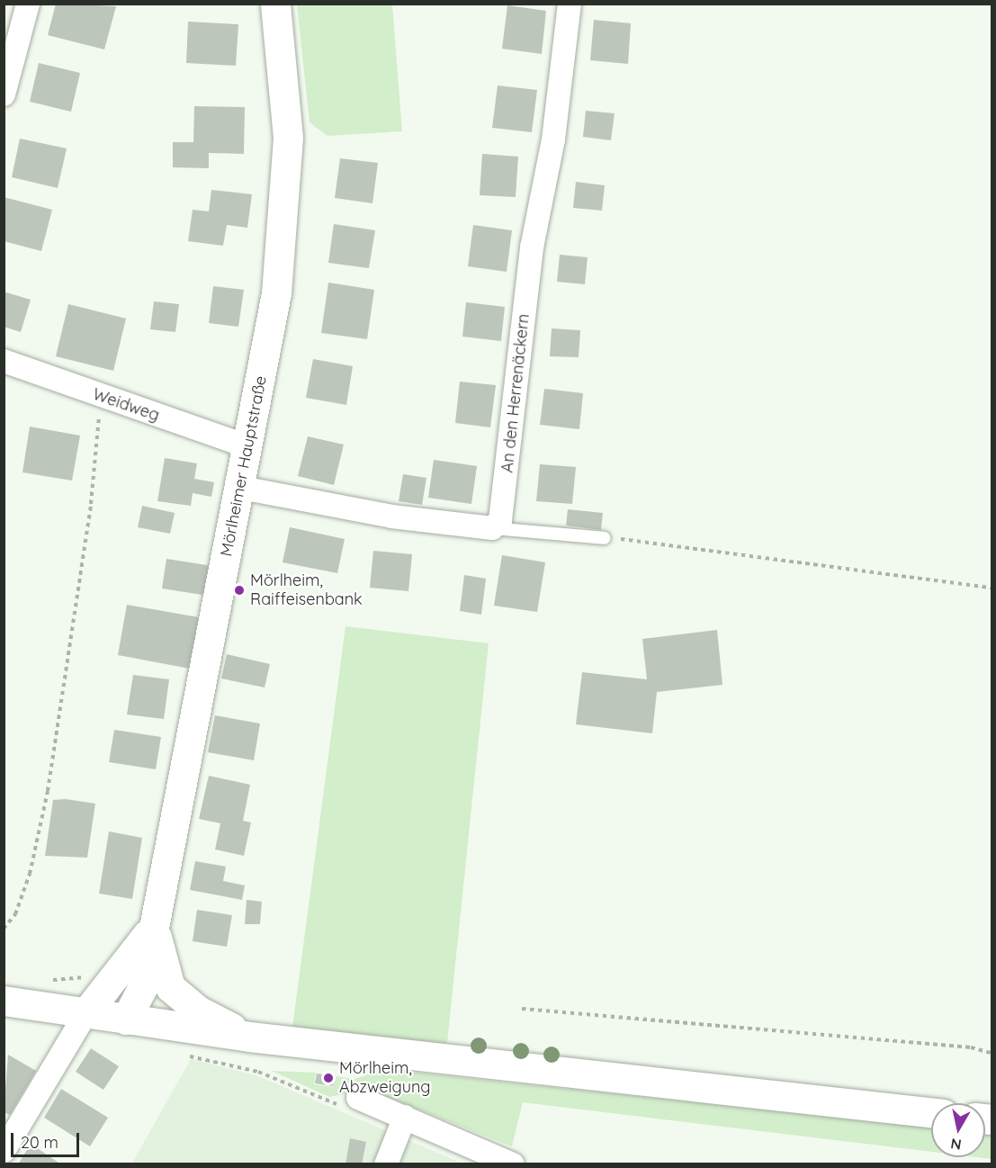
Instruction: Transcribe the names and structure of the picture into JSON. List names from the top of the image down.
{
  "streets": {
    "street": ["An den Herrenäckern", "Weidweg", "Mörlheimer Hauptstraße"]
  },
  "crossings": [
    ["Weidweg", "Mörlheimer Hauptstraße"]
  ],
  "places": ["Mörlheim, Raiffeisenbank", "Mörlheim, Abzweigung"],
  "scale_bar": "20 m",
  "north": "bottom"
}
